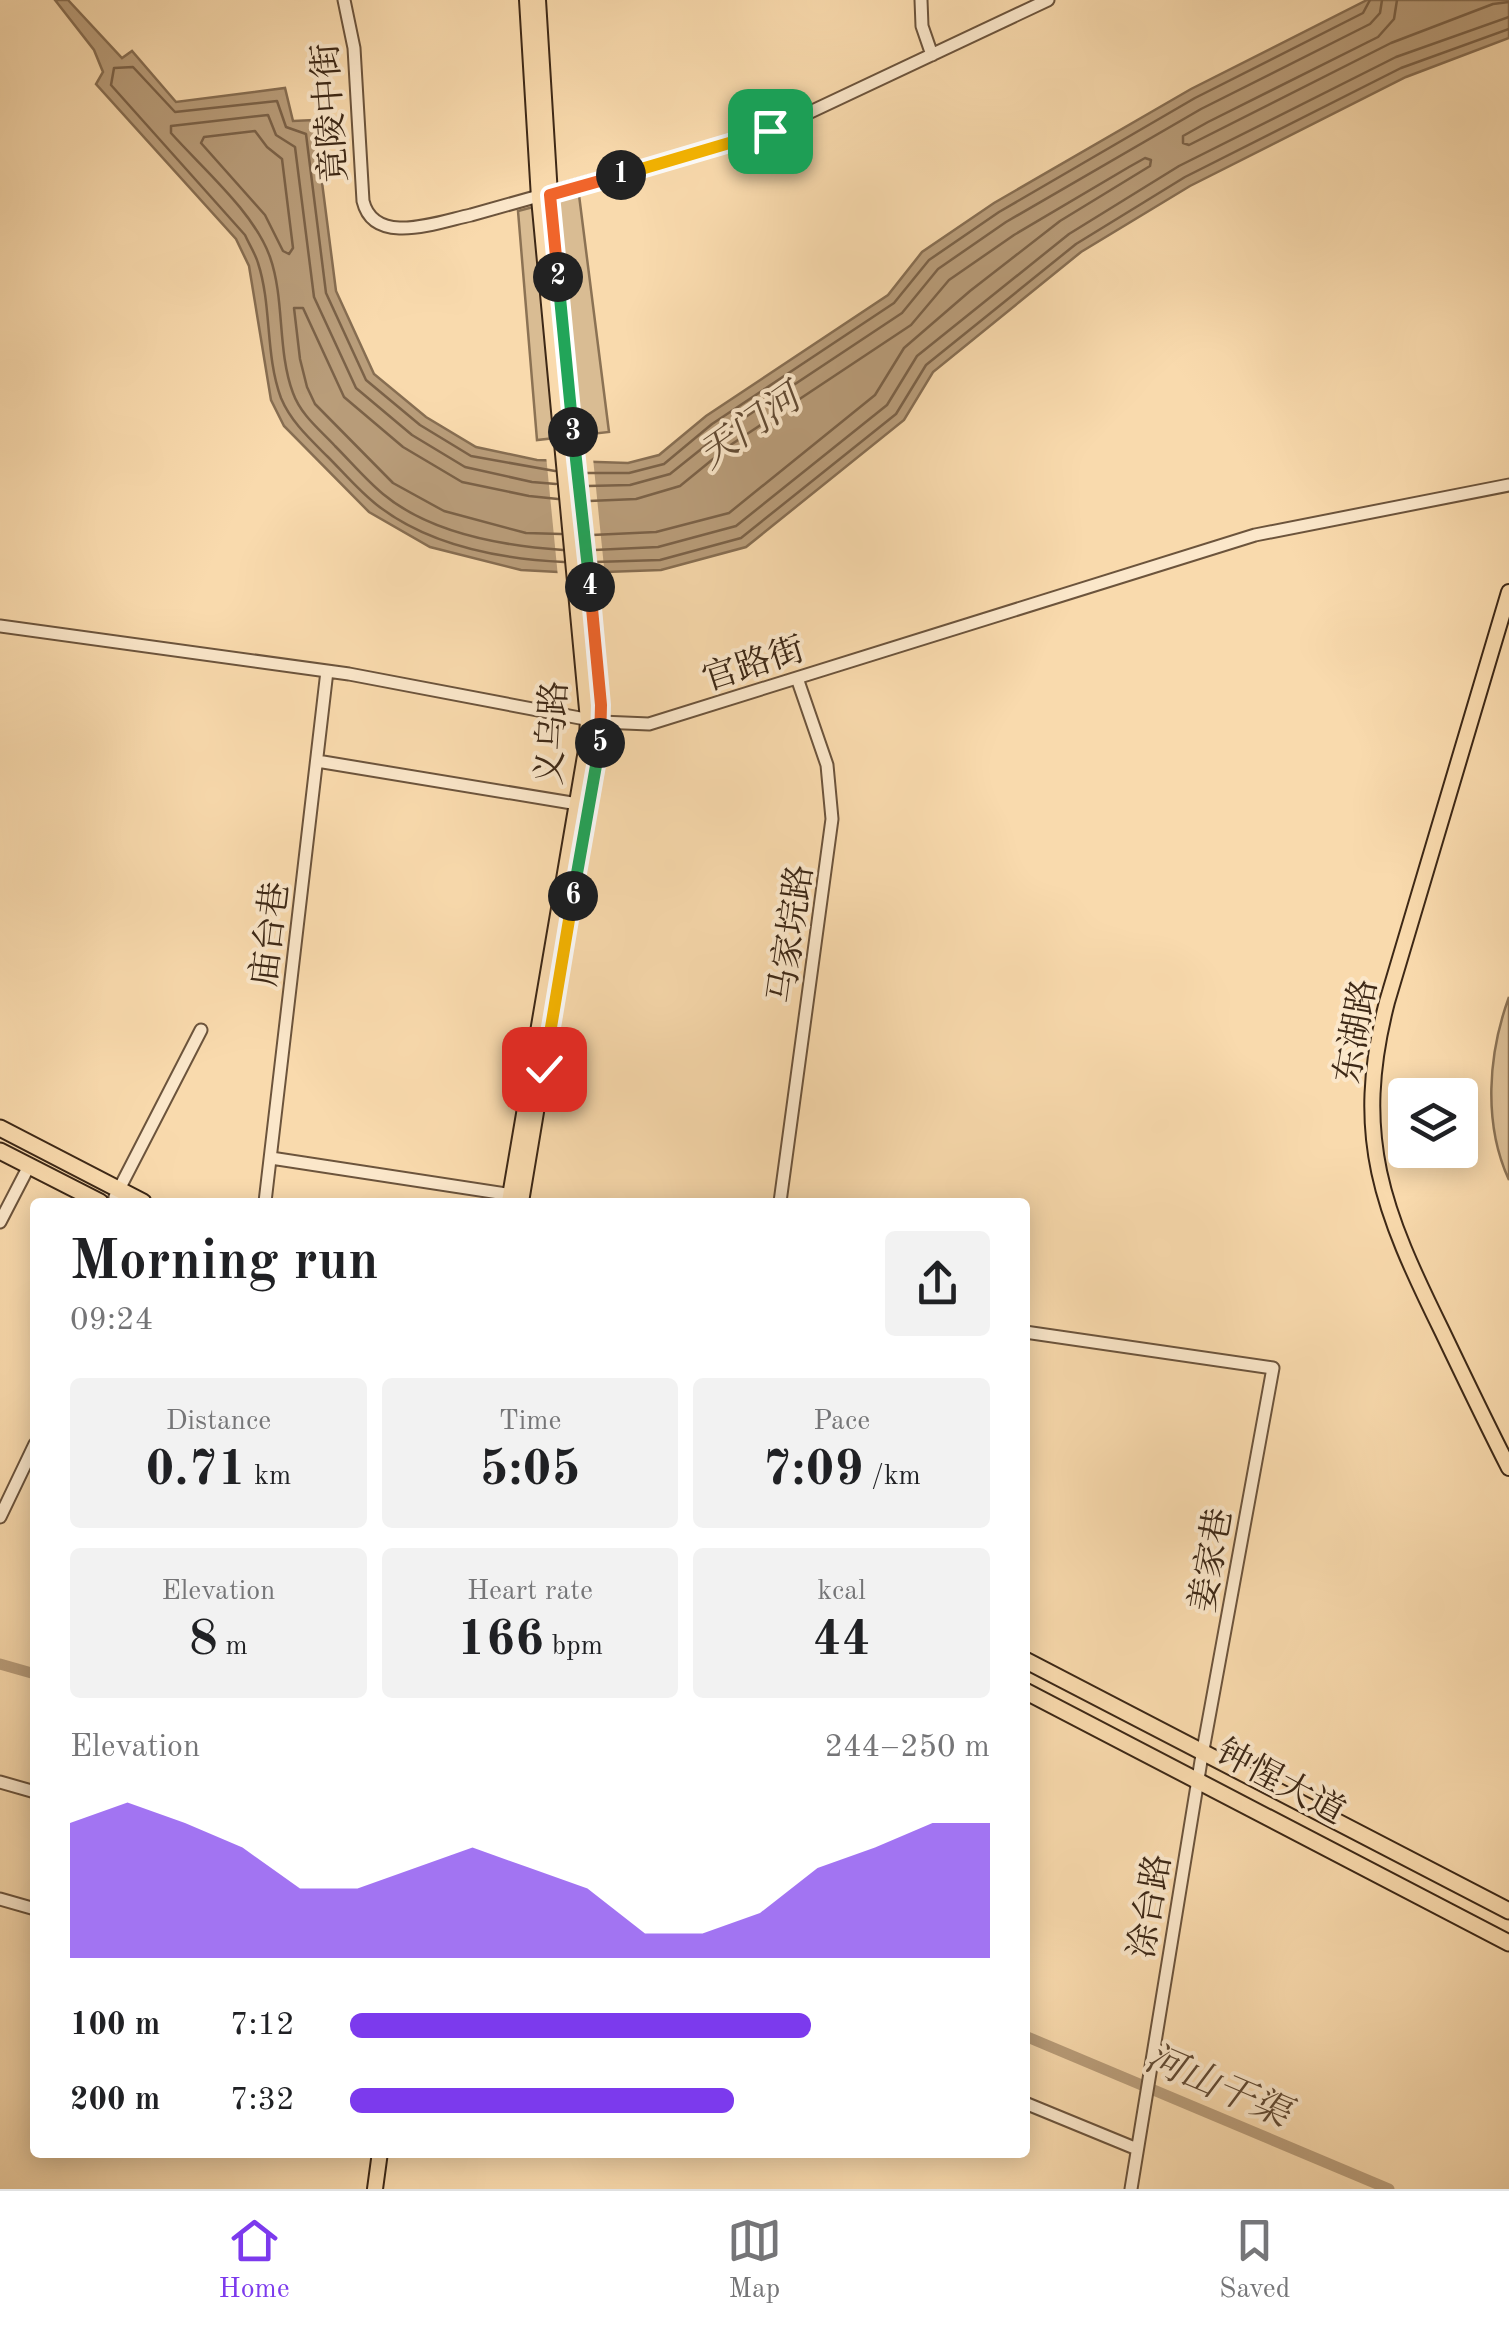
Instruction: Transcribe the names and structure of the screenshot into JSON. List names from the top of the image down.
{
  "streets": {
    "highway": ["钟惺大道"],
    "main road": ["义乌路", "东湖路"],
    "street": [
      "竟陵中街",
      "官路街",
      "庙台巷",
      "马家垸路",
      "姜家巷",
      "涂台路"
    ]
  },
  "crossings": [
    ["竟陵中街", "义乌路"],
    ["官路街", "义乌路"],
    ["官路街", "庙台巷"],
    ["官路街", "马家垸路"],
    ["姜家巷", "钟惺大道"],
    ["姜家巷", "涂台路"],
    ["钟惺大道", "涂台路"]
  ],
  "water": ["天门河", "河山干渠"],
  "page": {
    "pins": [
      "1",
      "2",
      "3",
      "4",
      "5",
      "6"
    ],
    "heading": ["Morning run", "09:24"],
    "stats": [
      ["Distance", "0.71 km"],
      ["Time", "5:05"],
      ["Pace", "7:09 /km"],
      ["Elevation", "8 m"],
      ["Heart rate", "166 bpm"],
      ["kcal", "44"]
    ],
    "chart": ["Elevation", "244–250 m"],
    "list": [
      {
        "name": "100 m",
        "note": "7:12"
      },
      {
        "name": "200 m",
        "note": "7:32"
      }
    ],
    "tabs": ["Home", "Map", "Saved"]
  }
}
